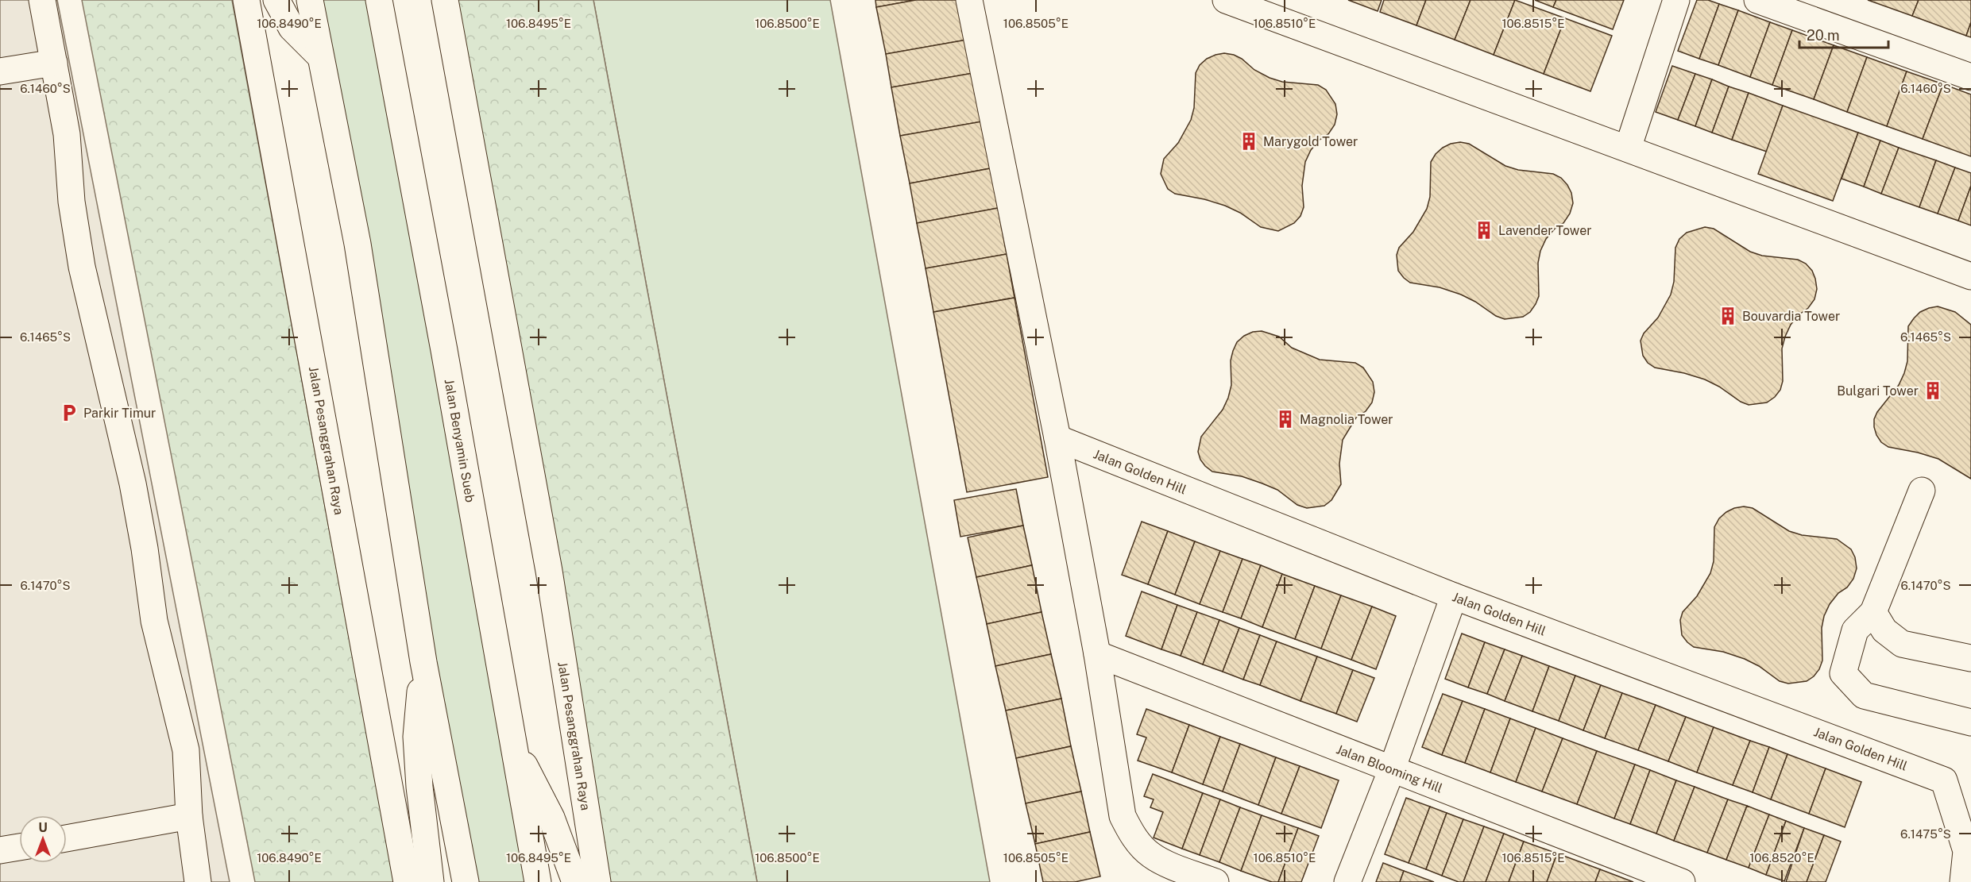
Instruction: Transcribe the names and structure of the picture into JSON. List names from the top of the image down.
{
  "streets": {
    "street": [
      "Jalan Pesanggrahan Raya",
      "Jalan Benyamin Sueb",
      "Jalan Golden Hill",
      "Jalan Blooming Hill"
    ]
  },
  "places": {
    "building": [
      "Marygold Tower",
      "Lavender Tower",
      "Bouvardia Tower",
      "Bulgari Tower",
      "Magnolia Tower"
    ],
    "parking": ["Parkir Timur"]
  },
  "scale_bar": "20 m",
  "north": "top",
  "coordinates": [
    "106.8490°E",
    "106.8495°E",
    "106.8500°E",
    "106.8505°E",
    "106.8510°E",
    "106.8515°E",
    "6.1460°S",
    "6.1465°S",
    "6.1470°S",
    "6.1475°S",
    "106.8520°E"
  ]
}
